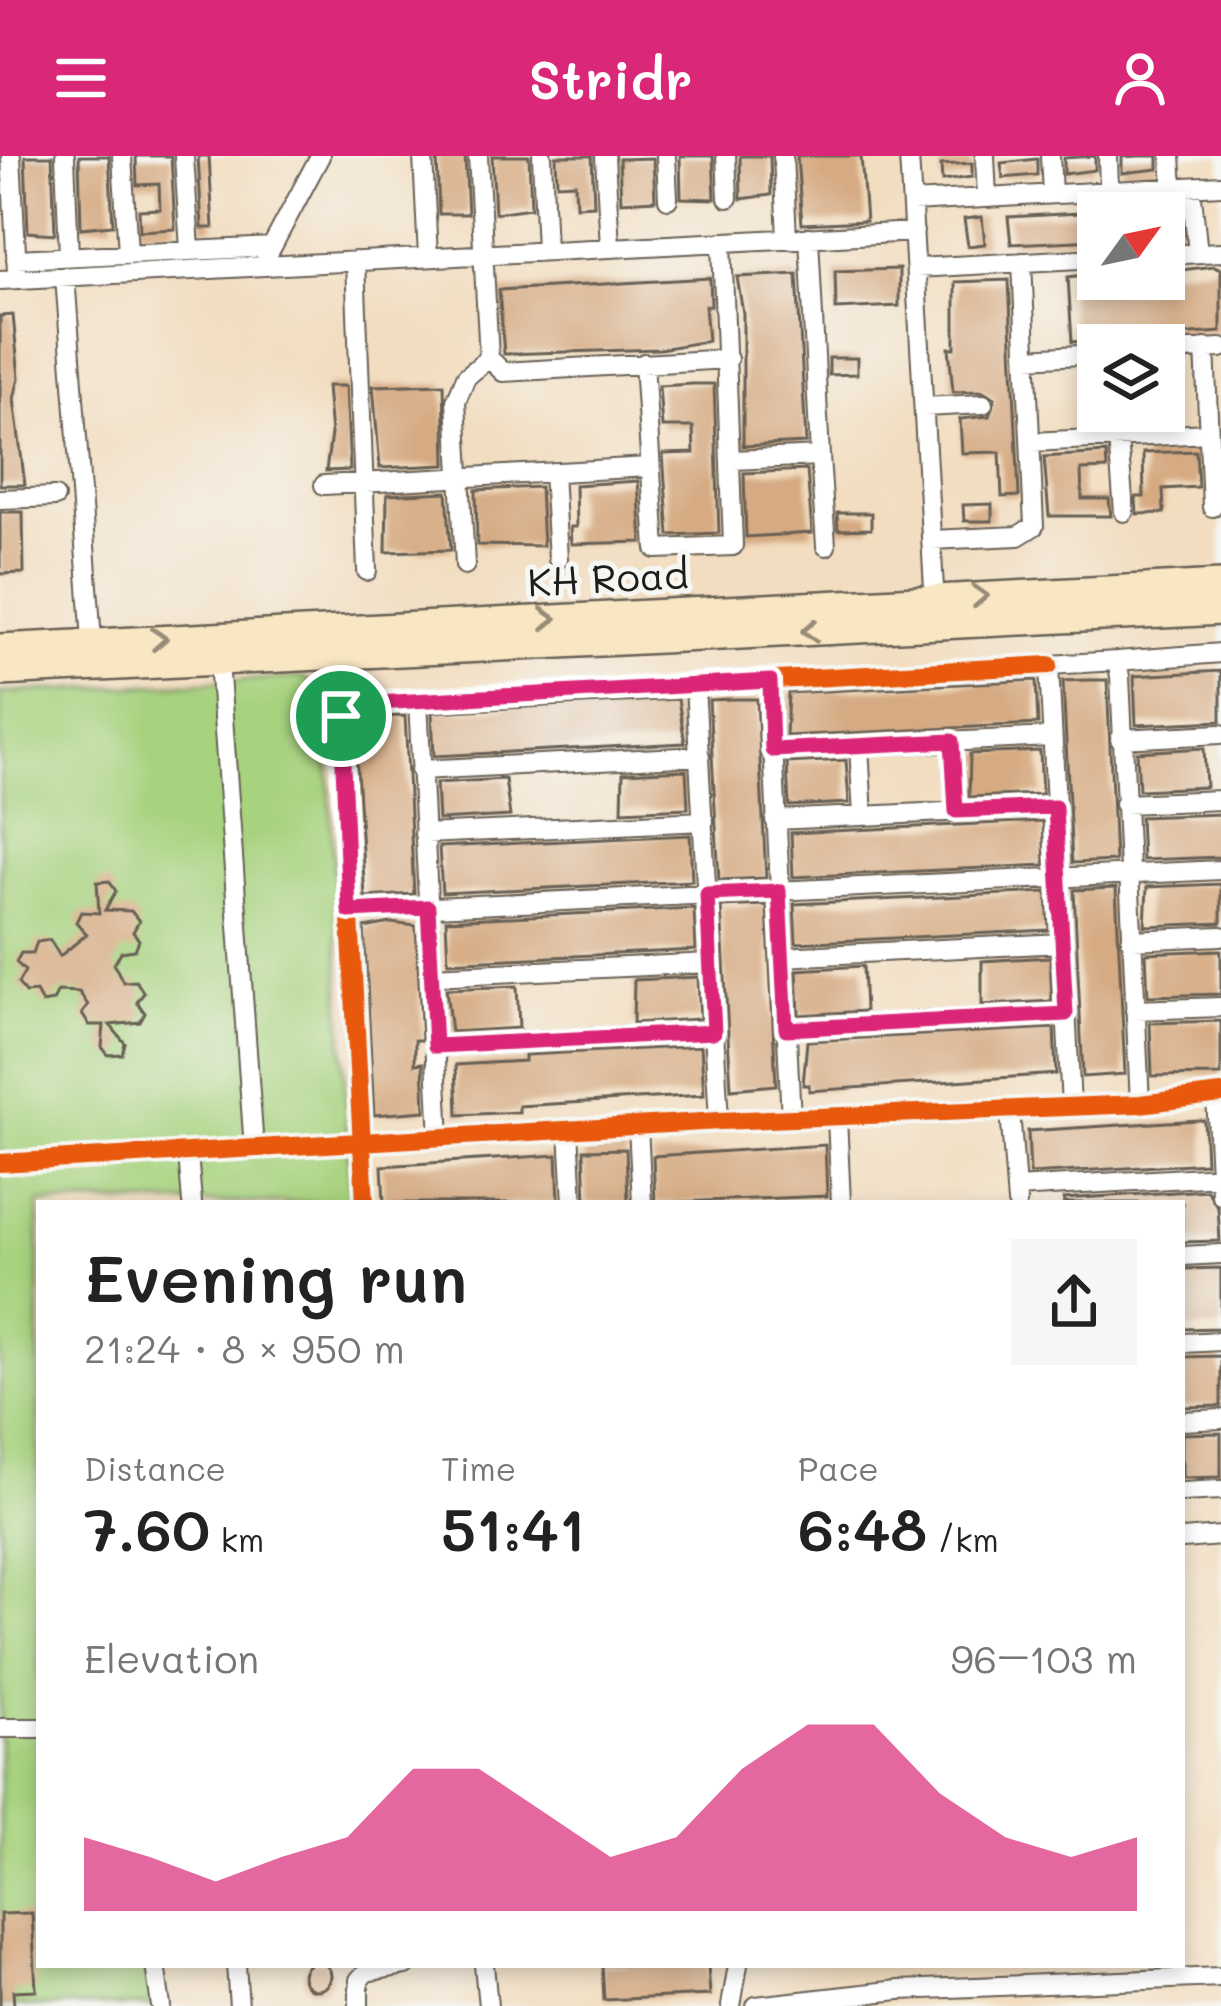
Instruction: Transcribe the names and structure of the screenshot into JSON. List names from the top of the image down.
{
  "streets": {
    "main road": ["KH Road"]
  },
  "north": "top right",
  "page": {
    "header": "Stridr",
    "heading": ["Evening run", "21:24 · 8 × 950 m"],
    "stats": [
      ["Distance", "7.60 km"],
      ["Time", "51:41"],
      ["Pace", "6:48 /km"]
    ],
    "chart": ["Elevation", "96–103 m"]
  }
}
